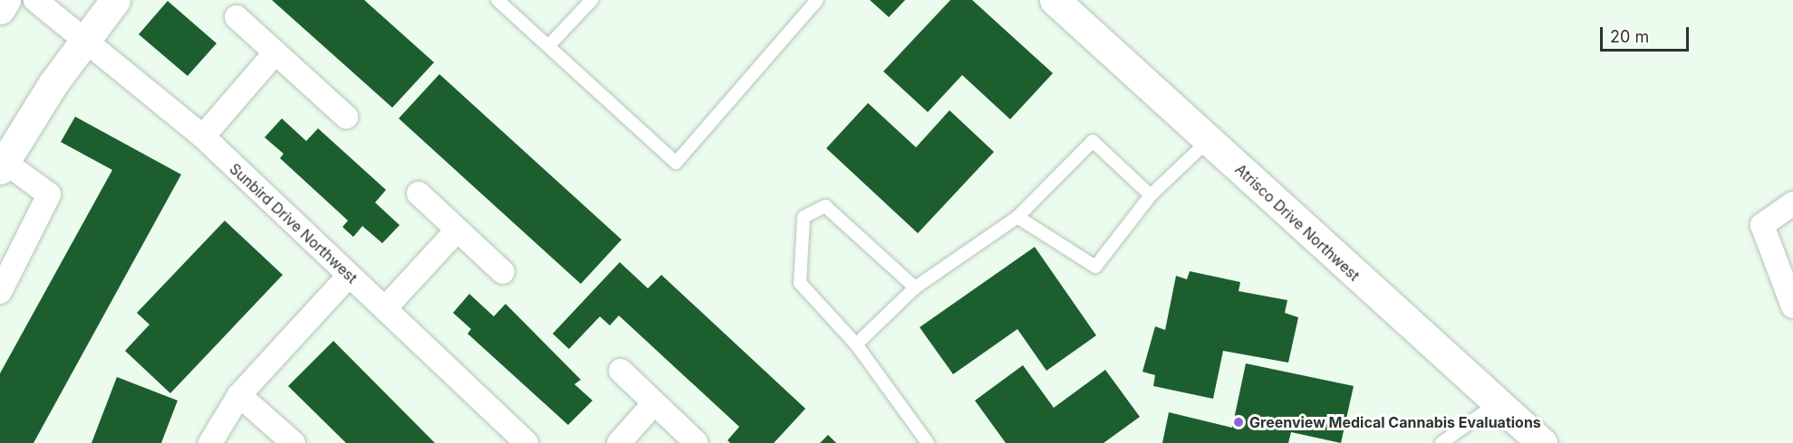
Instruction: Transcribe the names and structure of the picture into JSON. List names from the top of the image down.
{
  "streets": {
    "street": ["Atrisco Drive Northwest", "Sunbird Drive Northwest"]
  },
  "places": ["Greenview Medical Cannabis Evaluations"],
  "scale_bar": "20 m"
}
